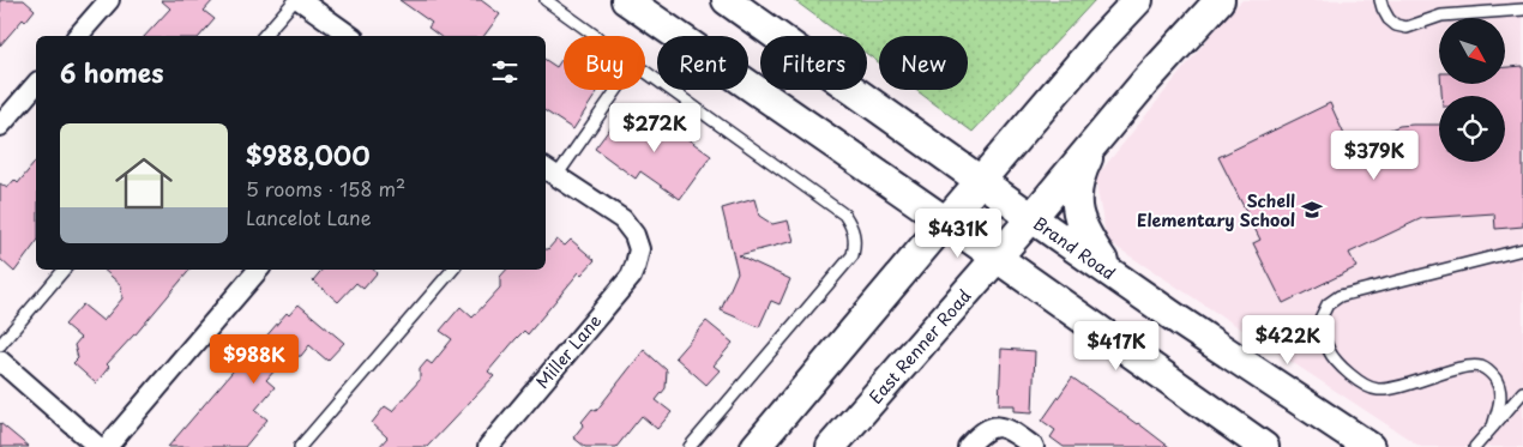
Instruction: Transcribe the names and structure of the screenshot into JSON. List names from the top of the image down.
{
  "streets": {
    "main road": ["Brand Road", "East Renner Road"],
    "street": ["Miller Lane"]
  },
  "crossings": [
    ["Brand Road", "East Renner Road"]
  ],
  "places": {
    "school or university": ["Schell Elementary School"]
  },
  "north": "bottom right",
  "page": {
    "chip": [
      "Buy",
      "Rent",
      "Filters",
      "New"
    ],
    "heading": "6 homes",
    "price": [
      "$272K",
      "$379K",
      "$431K",
      "$422K",
      "$417K",
      "$988K"
    ],
    "list": [
      {
        "name": "$988,000",
        "note": "5 rooms · 158 m² · Lancelot Lane"
      }
    ]
  }
}
